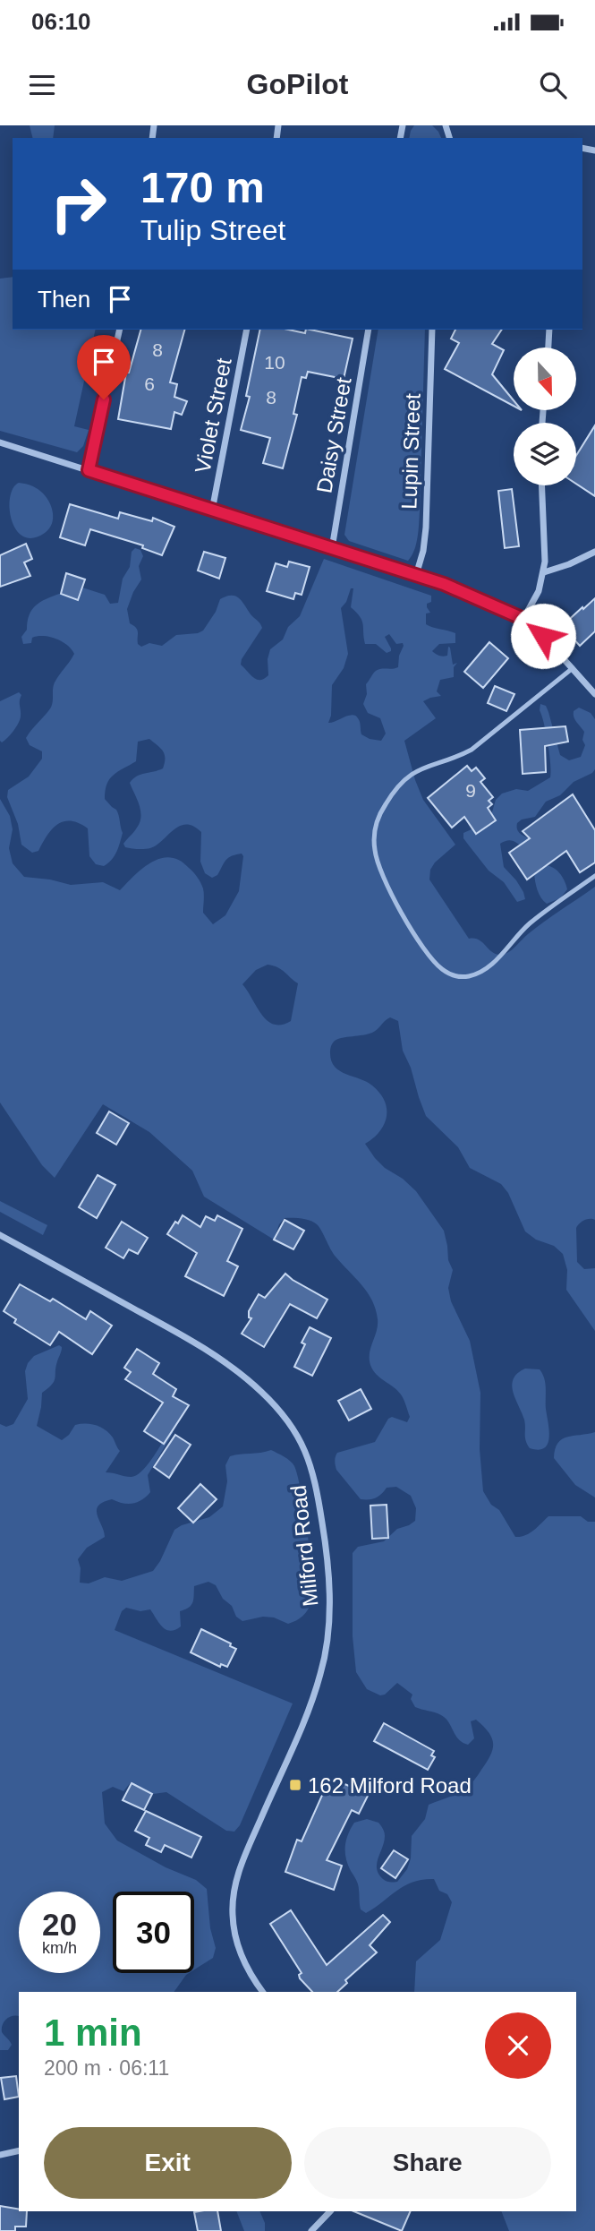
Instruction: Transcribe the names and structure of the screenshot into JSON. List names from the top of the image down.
{
  "streets": {
    "street": [
      "Violet Street",
      "Daisy Street",
      "Lupin Street",
      "Milford Road"
    ]
  },
  "places": {
    "transit": ["162 Milford Road"]
  },
  "house_numbers": [
    "8",
    "10",
    "6",
    "8",
    "9"
  ],
  "north": "bottom",
  "page": {
    "status": "06:10",
    "header": "GoPilot",
    "turn": ["170 m", "Tulip Street"],
    "then": "Then",
    "speed": "20 km/h",
    "limit": "30",
    "heading": ["1 min", "200 m · 06:11"],
    "buttons": ["Exit", "Share"]
  }
}
